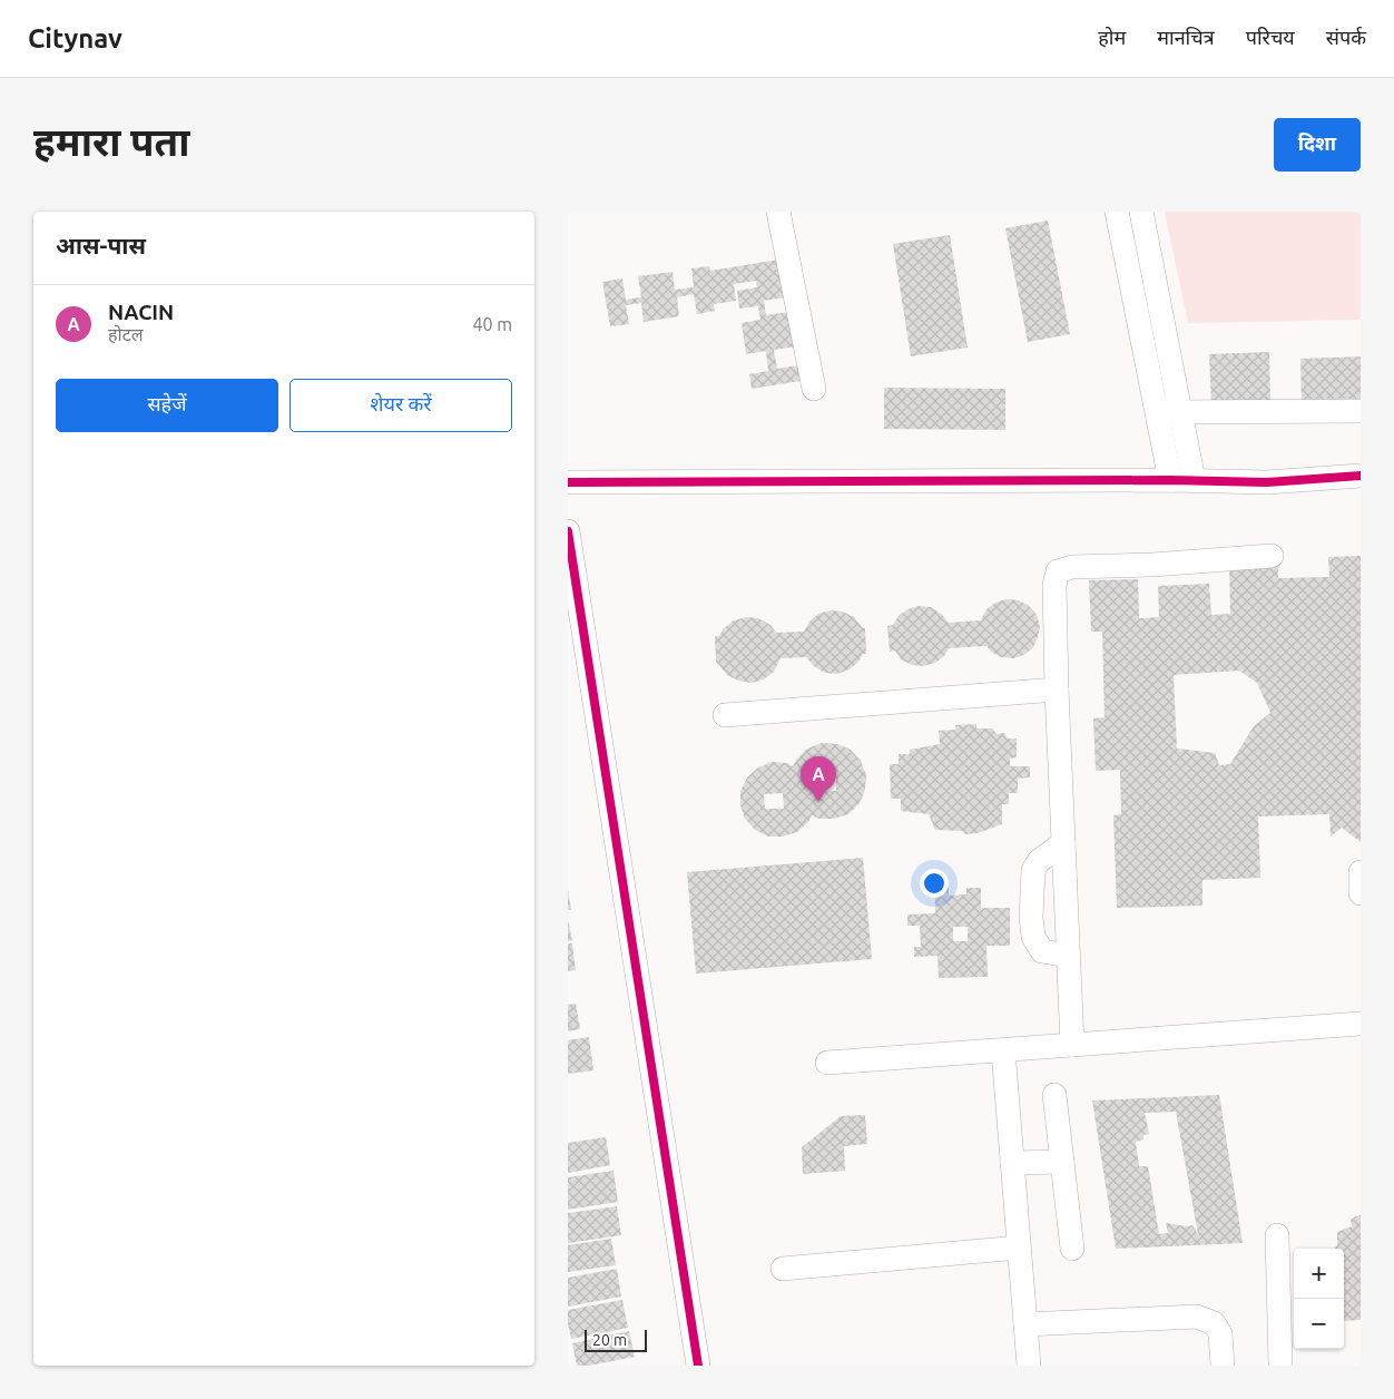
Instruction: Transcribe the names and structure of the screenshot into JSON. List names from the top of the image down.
{
  "scale_bar": "20 m",
  "page": {
    "header": "Citynav",
    "nav": [
      "होम",
      "मानचित्र",
      "परिचय",
      "संपर्क"
    ],
    "buttons": [
      "दिशा",
      ["सहेजें", "शेयर करें"]
    ],
    "title": "हमारा पता",
    "heading": "आस-पास",
    "list": [
      {
        "mark": "A",
        "name": "NACIN",
        "note": "होटल",
        "value": "40 m"
      }
    ],
    "pins": "A",
    "map_buttons": ["+", "−"],
    "scale": "20 m"
  }
}
